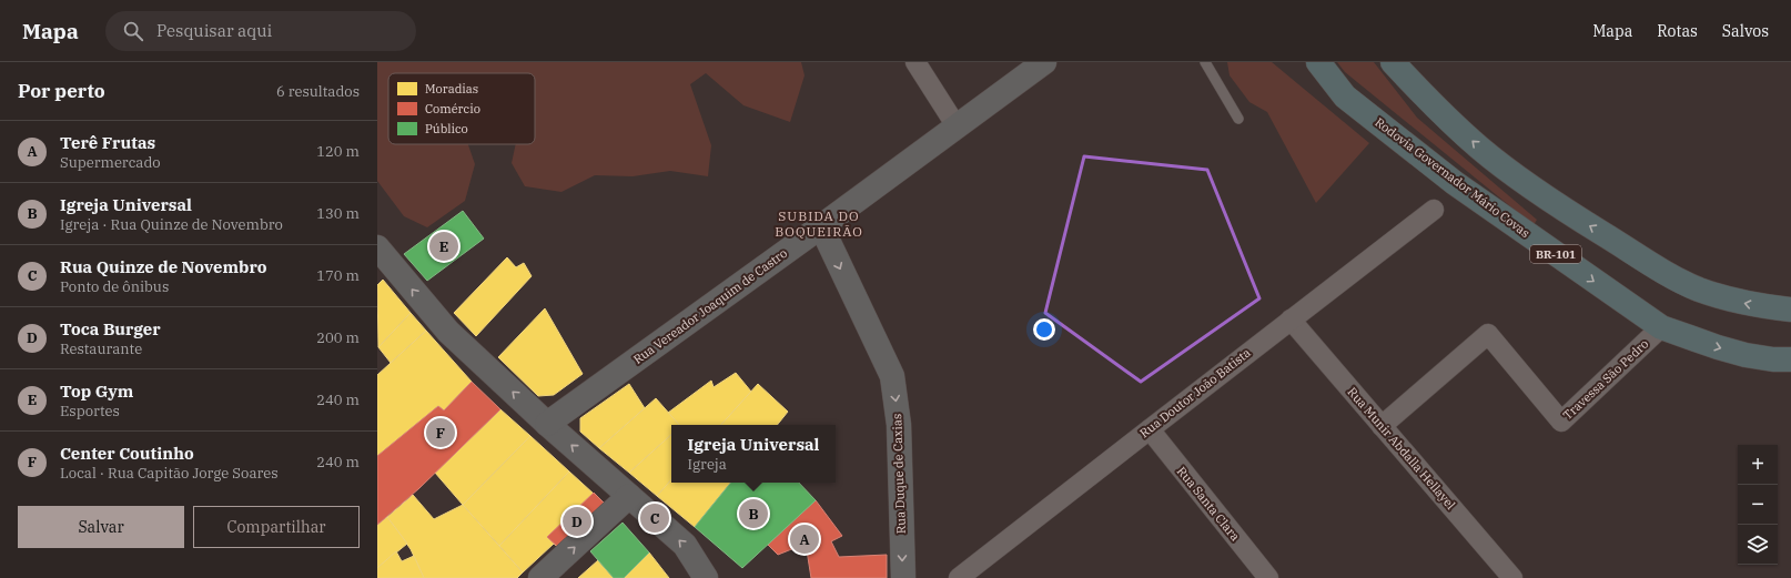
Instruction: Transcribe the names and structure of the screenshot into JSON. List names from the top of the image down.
{
  "streets": {
    "highway": ["Rodovia Governador Mário Covas", "BR-101"],
    "main road": ["Rua Vereador Joaquim de Castro", "Rua Duque de Caxias"],
    "street": [
      "Travessa São Pedro",
      "Rua Doutor João Batista",
      "Rua Munir Abdalla Hellayel",
      "Rua Santa Clara"
    ]
  },
  "crossings": [
    ["Rodovia Governador Mário Covas", "Travessa São Pedro"],
    ["Rua Vereador Joaquim de Castro", "Rua Duque de Caxias"],
    ["Travessa São Pedro", "Rua Munir Abdalla Hellayel"],
    ["Rua Doutor João Batista", "Rua Munir Abdalla Hellayel"],
    ["Rua Doutor João Batista", "Rua Santa Clara"]
  ],
  "one_way": ["Rua Duque de Caxias"],
  "districts": ["SUBIDA DO BOQUEIRÃO"],
  "legend": ["Moradias", "Comércio", "Público"],
  "page": {
    "header": "Mapa",
    "search": "Pesquisar aqui",
    "nav": ["Mapa", "Rotas", "Salvos"],
    "heading": ["Por perto", "6 resultados"],
    "list": [
      {
        "mark": "A",
        "name": "Terê Frutas",
        "note": "Supermercado",
        "value": "120 m"
      },
      {
        "mark": "B",
        "name": "Igreja Universal",
        "note": "Igreja · Rua Quinze de Novembro",
        "value": "130 m"
      },
      {
        "mark": "C",
        "name": "Rua Quinze de Novembro",
        "note": "Ponto de ônibus",
        "value": "170 m"
      },
      {
        "mark": "D",
        "name": "Toca Burger",
        "note": "Restaurante",
        "value": "200 m"
      },
      {
        "mark": "E",
        "name": "Top Gym",
        "note": "Esportes",
        "value": "240 m"
      },
      {
        "mark": "F",
        "name": "Center Coutinho",
        "note": "Local · Rua Capitão Jorge Soares",
        "value": "240 m"
      }
    ],
    "pins": [
      "E",
      "F",
      "B",
      "C",
      "D",
      "A"
    ],
    "popup": ["Igreja Universal", "Igreja"],
    "map_buttons": ["+", "−"],
    "buttons": ["Salvar", "Compartilhar"]
  }
}
